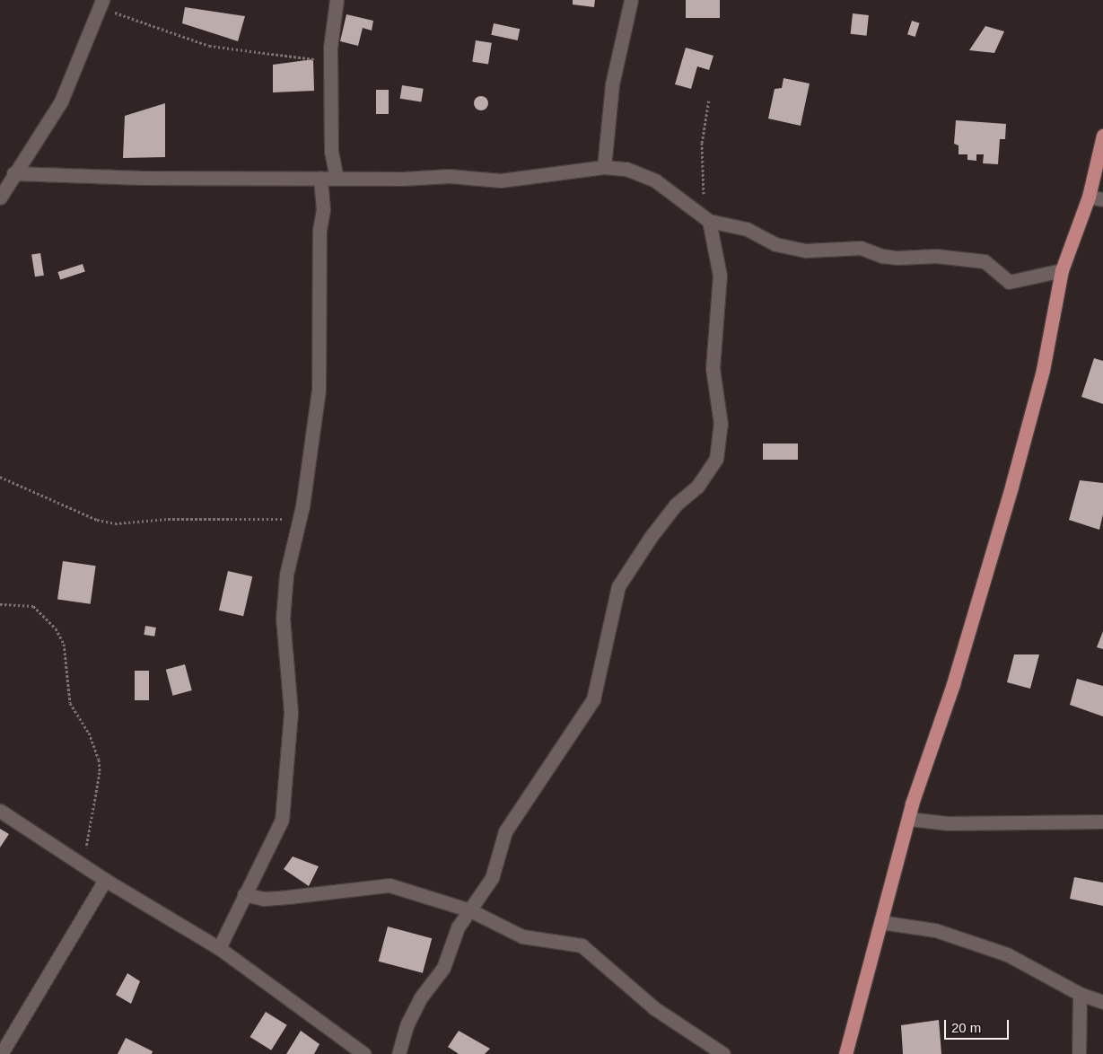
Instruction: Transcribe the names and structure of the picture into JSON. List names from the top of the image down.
{
  "scale_bar": "20 m"
}
